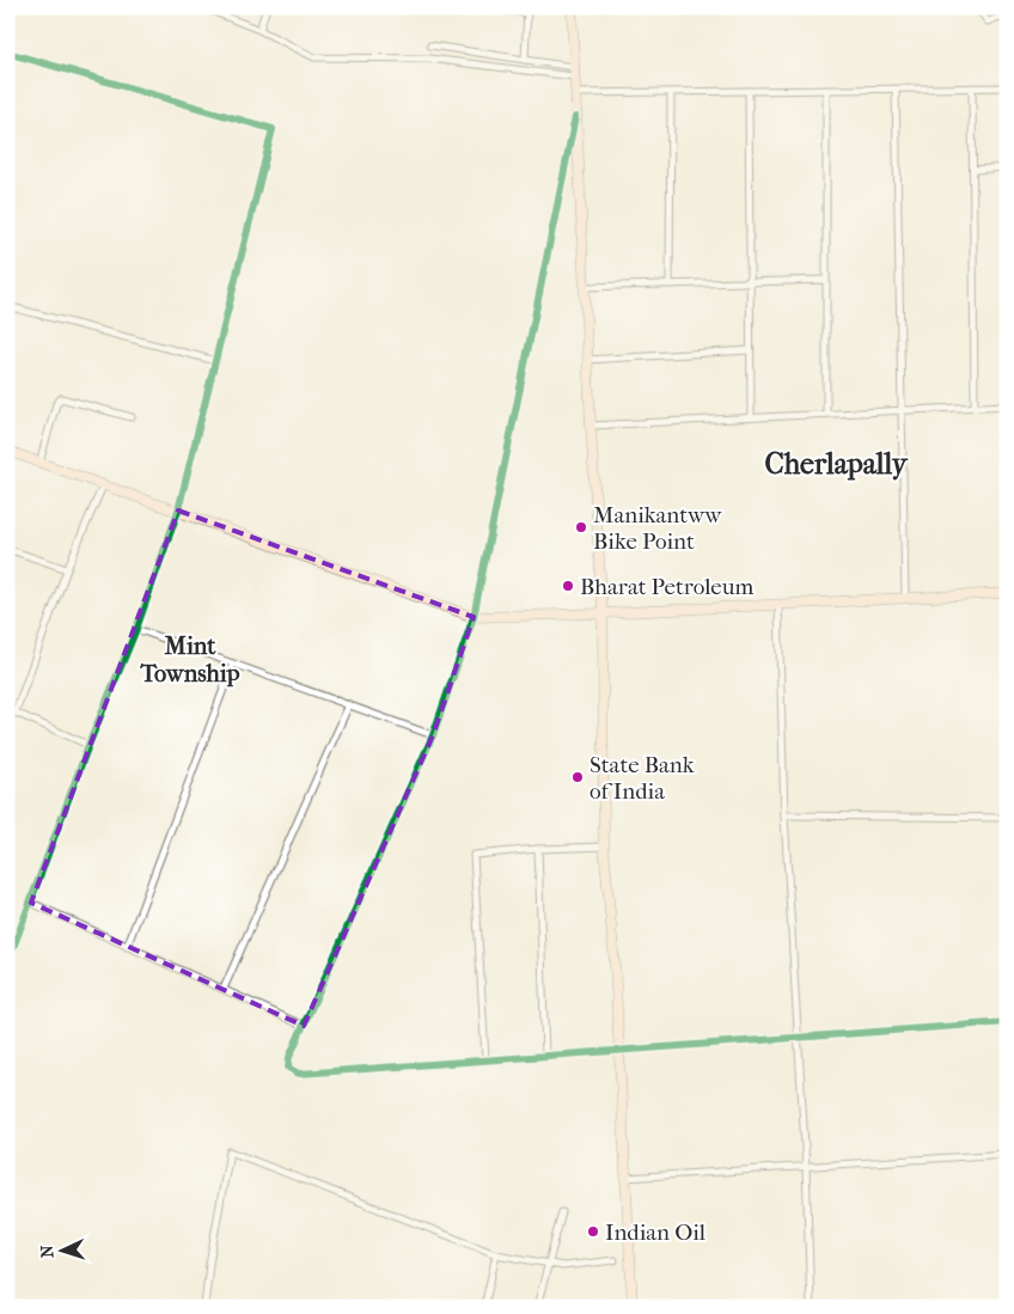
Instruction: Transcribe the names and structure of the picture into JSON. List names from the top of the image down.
{
  "districts": ["Cherlapally", "Mint Township"],
  "places": [
    "Manikantww Bike Point",
    "Bharat Petroleum",
    "State Bank of India",
    "Indian Oil"
  ],
  "north": "left"
}
